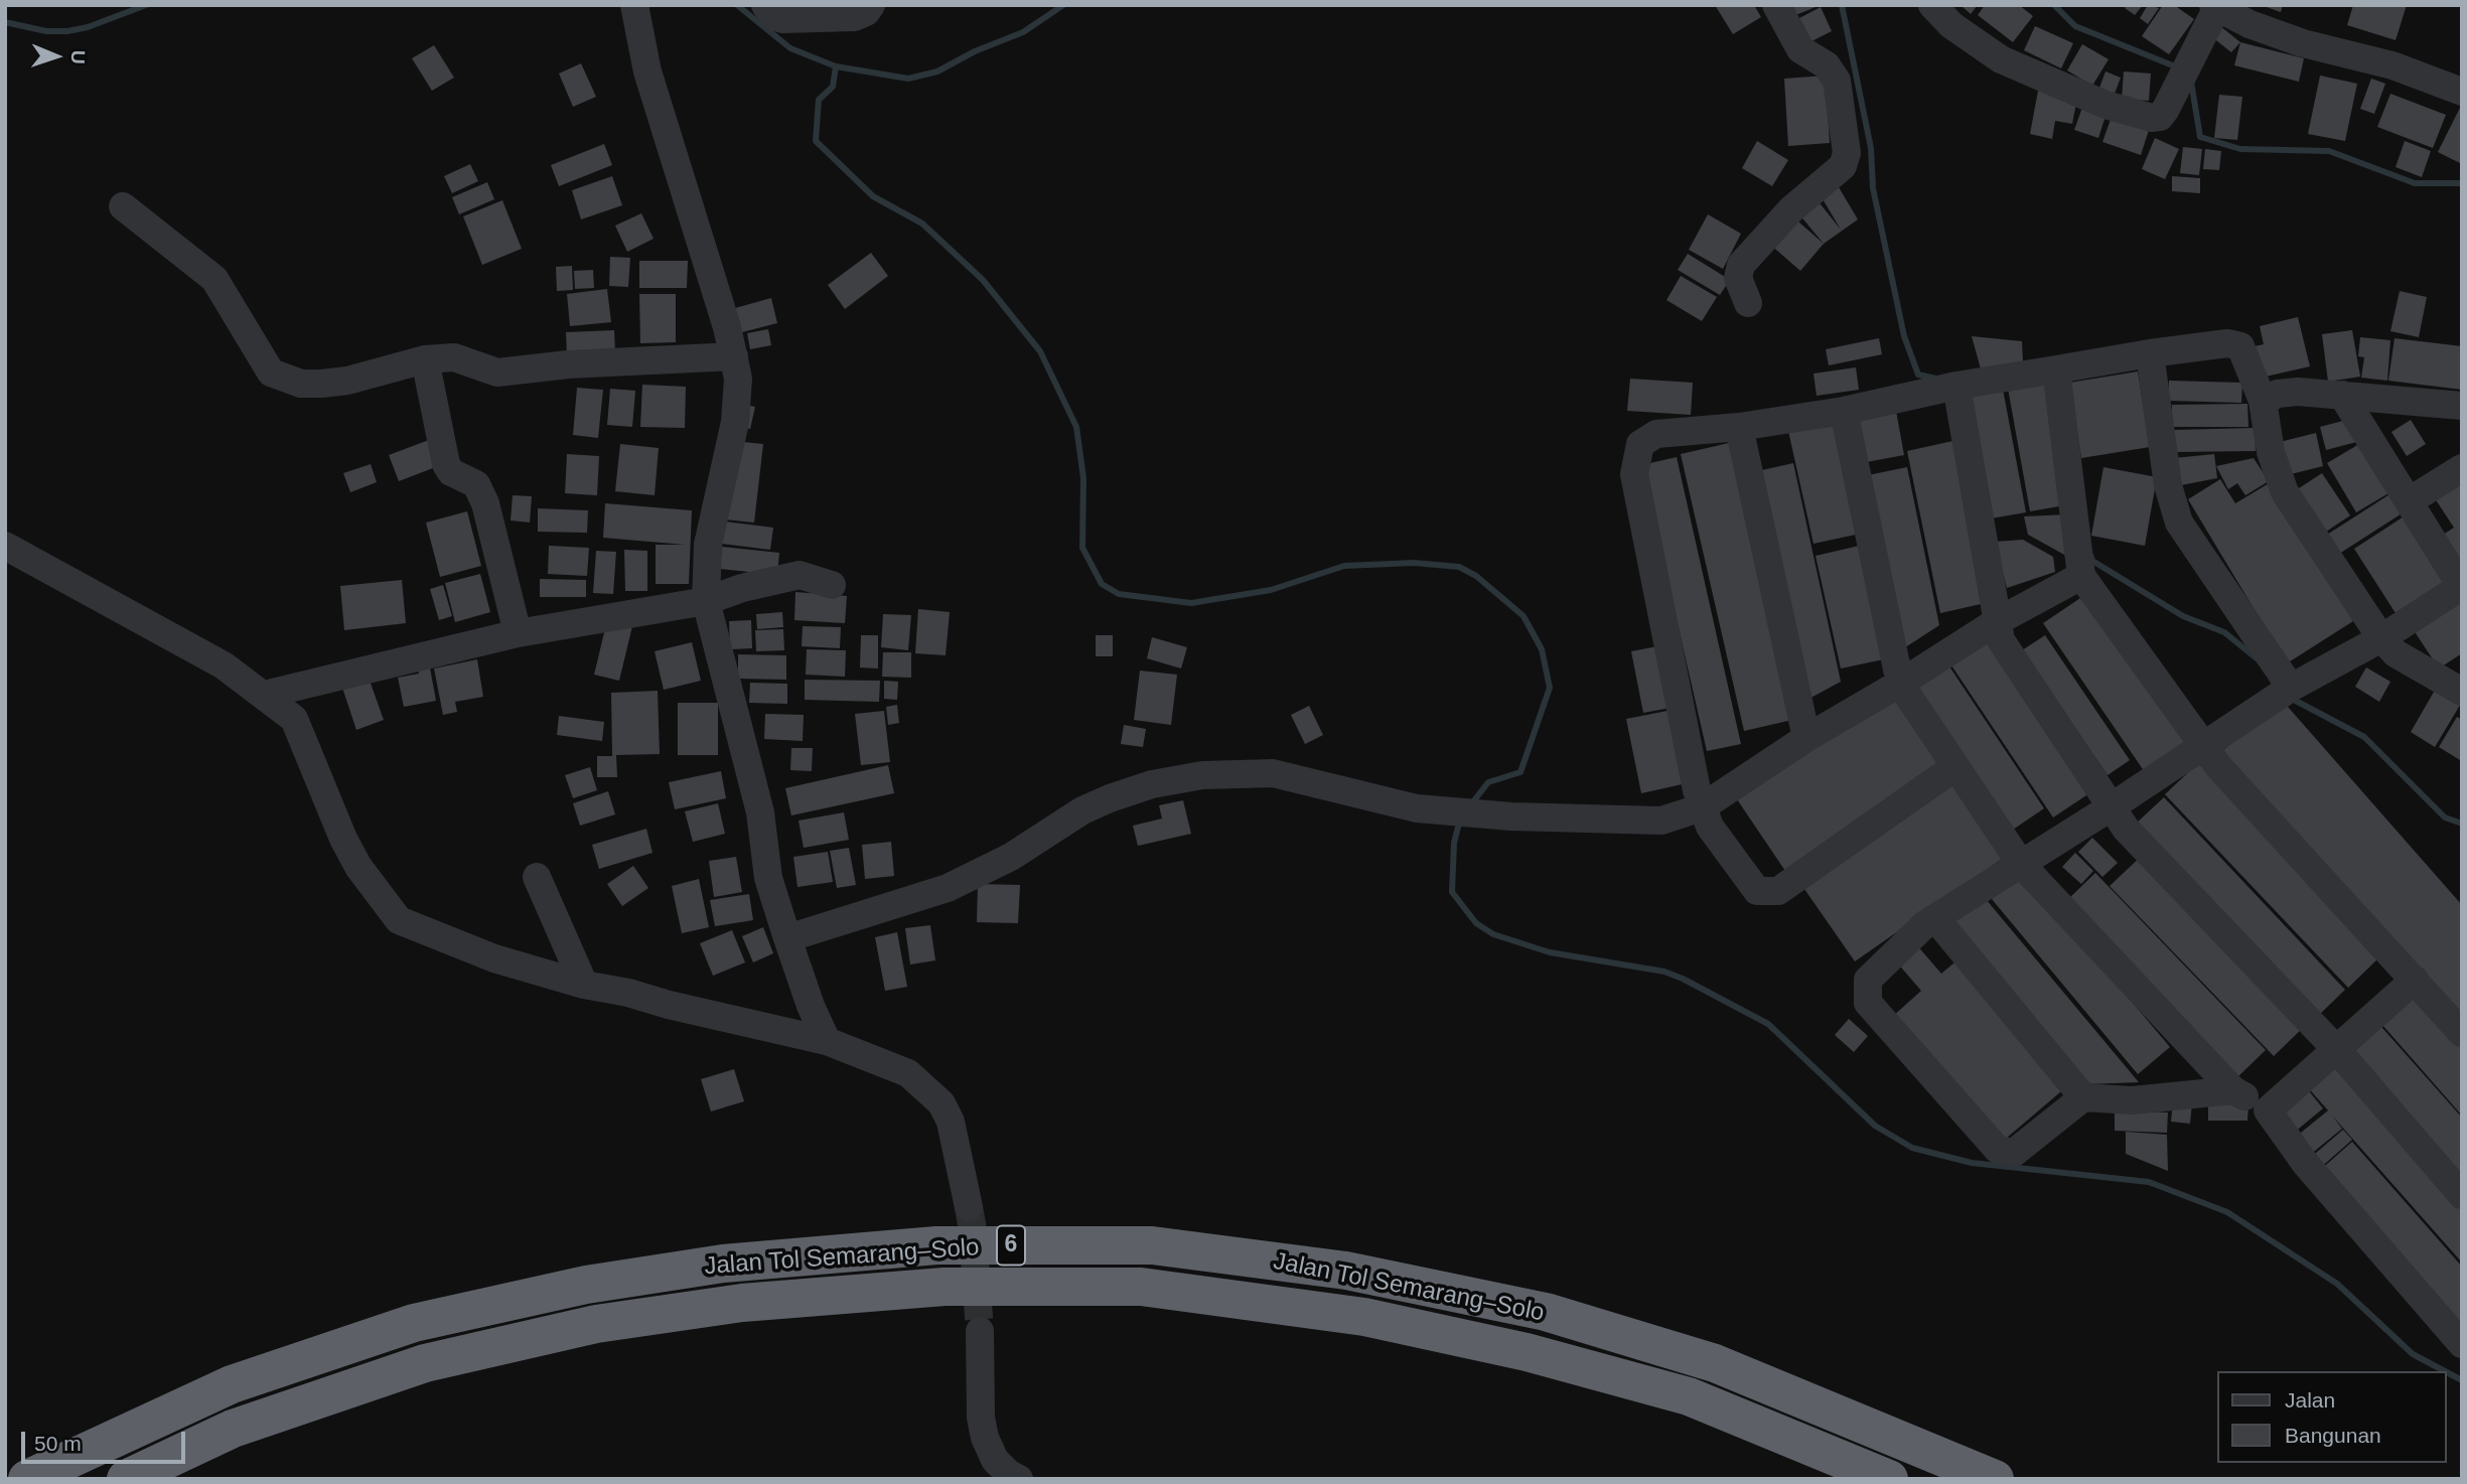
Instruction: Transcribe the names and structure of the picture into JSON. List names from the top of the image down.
{
  "streets": {
    "highway": ["6", "Jalan Tol Semarang–Solo"]
  },
  "legend": ["Jalan", "Bangunan"],
  "scale_bar": "50 m",
  "north": "right"
}
